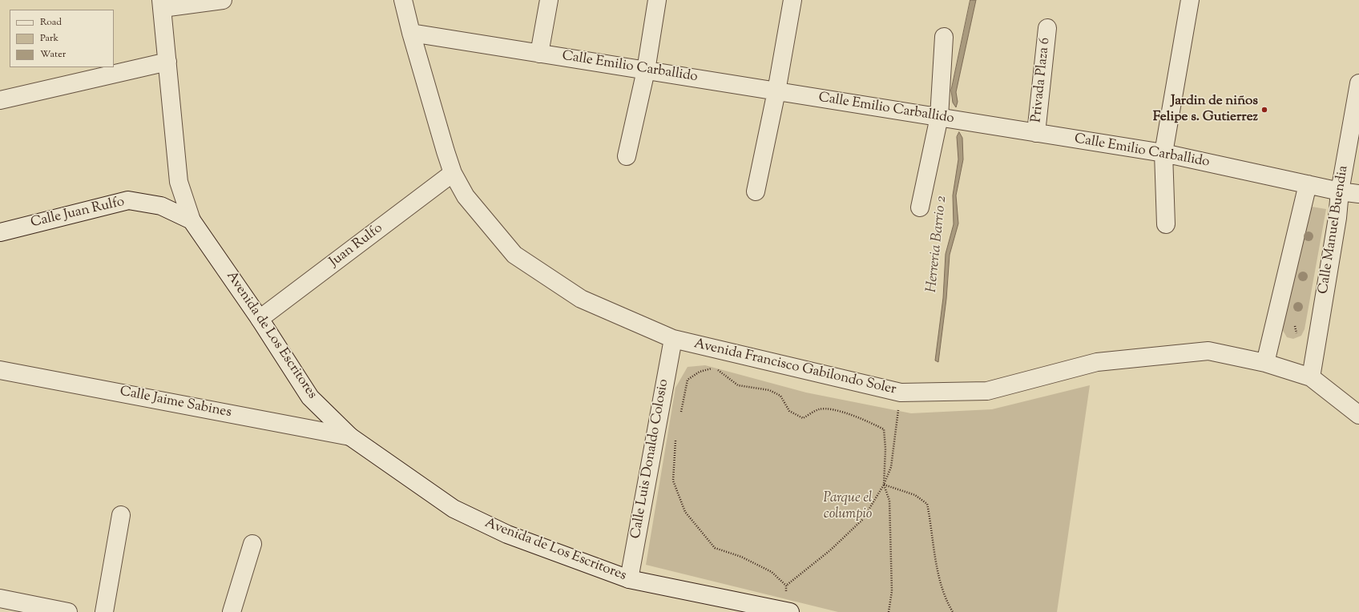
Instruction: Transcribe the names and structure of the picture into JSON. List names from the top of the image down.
{
  "streets": {
    "street": [
      "Calle Emilio Carballido",
      "Privada Plaza 6",
      "Calle Juan Rulfo",
      "Calle Manuel Buendia",
      "Juan Rulfo",
      "Avenida de Los Escritores",
      "Avenida Francisco Gabilondo Soler",
      "Calle Jaime Sabines",
      "Calle Luis Donaldo Colosio"
    ]
  },
  "crossings": [
    ["Calle Emilio Carballido", "Privada Plaza 6"],
    ["Calle Emilio Carballido", "Calle Manuel Buendia"],
    ["Calle Emilio Carballido", "Avenida Francisco Gabilondo Soler"],
    ["Calle Juan Rulfo", "Avenida de Los Escritores"],
    ["Calle Manuel Buendia", "Avenida Francisco Gabilondo Soler"],
    ["Juan Rulfo", "Avenida de Los Escritores"],
    ["Juan Rulfo", "Avenida Francisco Gabilondo Soler"],
    ["Avenida de Los Escritores", "Calle Jaime Sabines"],
    ["Avenida de Los Escritores", "Calle Luis Donaldo Colosio"],
    ["Avenida Francisco Gabilondo Soler", "Calle Luis Donaldo Colosio"]
  ],
  "water": ["Herreria Barrio 2"],
  "parks": ["Parque el columpio"],
  "places": ["Jardin de niños Felipe s. Gutierrez"],
  "legend": ["Road", "Park", "Water"]
}
